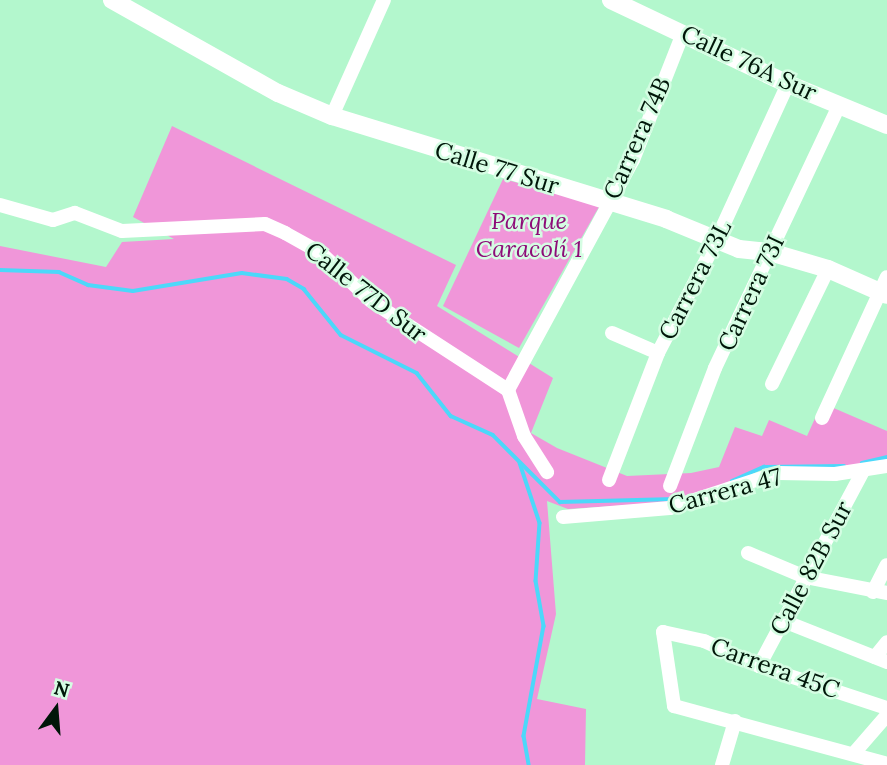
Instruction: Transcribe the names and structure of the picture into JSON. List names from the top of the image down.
{
  "streets": {
    "street": [
      "Calle 76A Sur",
      "Carrera 74B",
      "Calle 77 Sur",
      "Carrera 73L",
      "Calle 77D Sur",
      "Carrera 73I",
      "Carrera 47",
      "Calle 82B Sur",
      "Carrera 45C"
    ]
  },
  "crossings": [
    ["Calle 76A Sur", "Carrera 74B"],
    ["Calle 76A Sur", "Carrera 73L"],
    ["Calle 76A Sur", "Carrera 73I"],
    ["Carrera 74B", "Calle 77 Sur"],
    ["Carrera 74B", "Calle 77D Sur"],
    ["Calle 77 Sur", "Carrera 73L"],
    ["Calle 77 Sur", "Carrera 73I"],
    ["Carrera 47", "Calle 82B Sur"],
    ["Calle 82B Sur", "Carrera 45C"]
  ],
  "parks": ["Parque Caracolí 1"],
  "north": "top"
}
